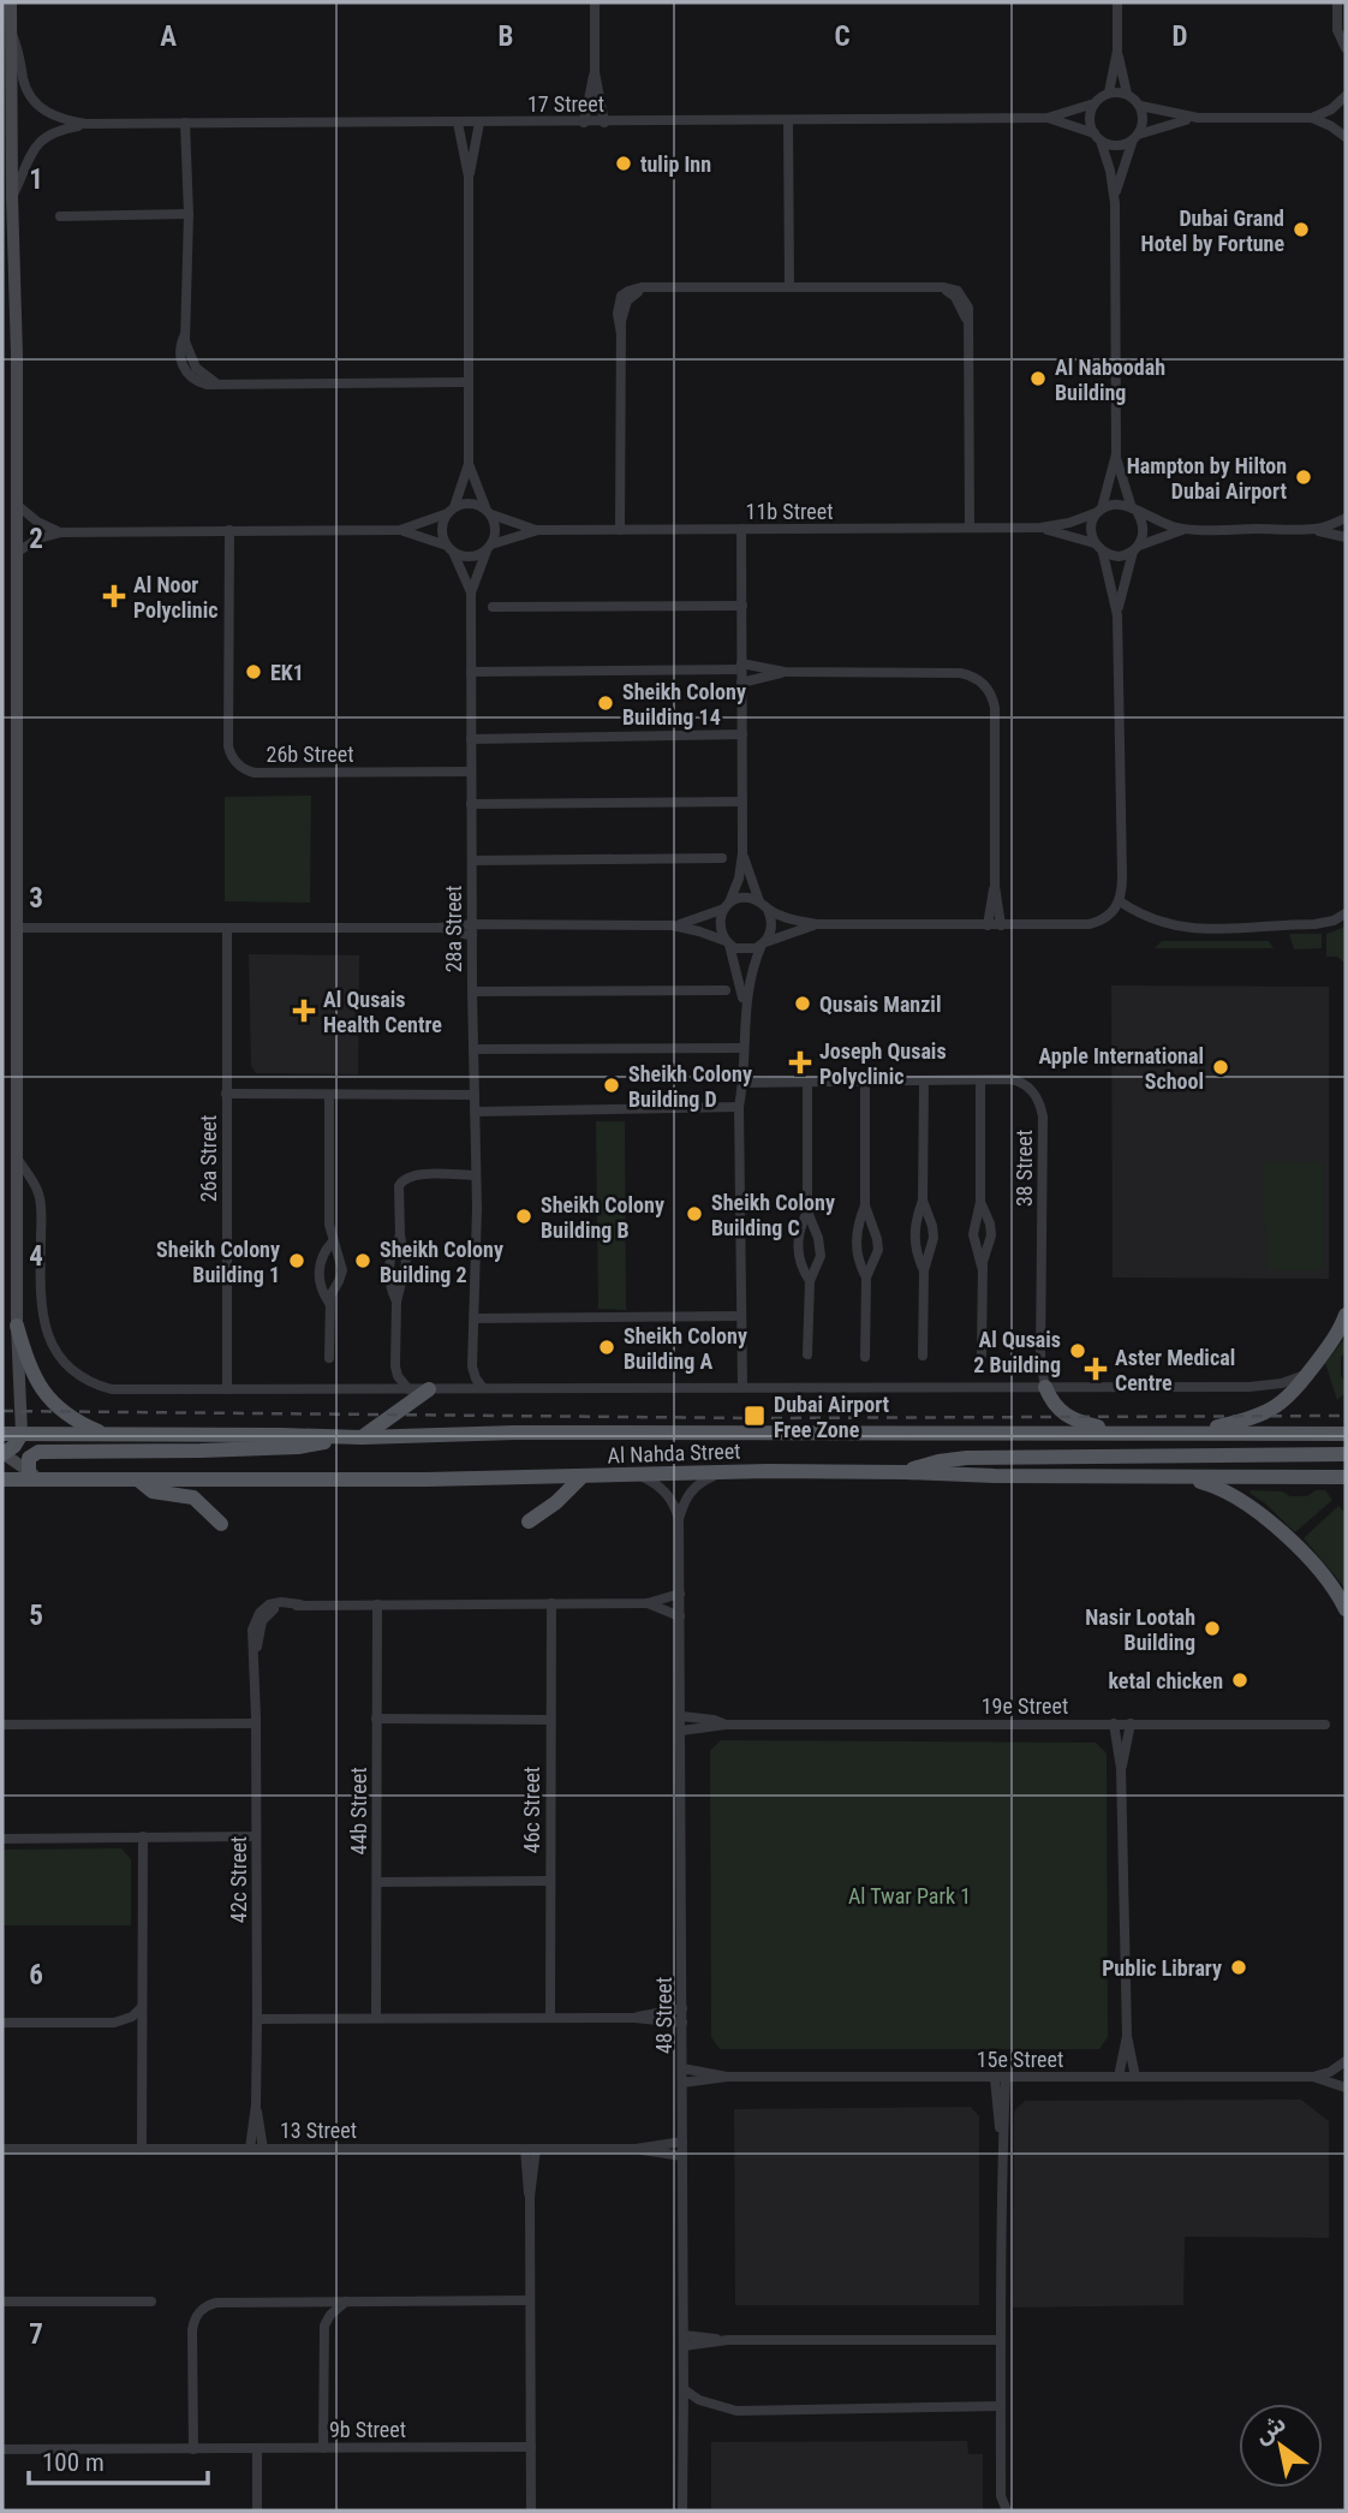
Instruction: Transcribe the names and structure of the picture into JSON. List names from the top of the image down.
{
  "streets": {
    "main road": ["Al Nahda Street"],
    "street": [
      "17 Street",
      "11b Street",
      "26b Street",
      "28a Street",
      "26a Street",
      "38 Street",
      "19e Street",
      "46c Street",
      "44b Street",
      "42c Street",
      "48 Street",
      "15e Street",
      "13 Street",
      "9b Street"
    ]
  },
  "crossings": [
    ["11b Street", "28a Street"],
    ["26b Street", "28a Street"],
    ["Al Nahda Street", "48 Street"],
    ["19e Street", "48 Street"],
    ["44b Street", "42c Street"],
    ["42c Street", "13 Street"],
    ["48 Street", "15e Street"],
    ["48 Street", "13 Street"]
  ],
  "parks": ["Al Twar Park 1"],
  "places": {
    "other": [
      "tulip Inn",
      "Dubai Grand Hotel by Fortune",
      "Al Naboodah Building",
      "Hampton by Hilton Dubai Airport",
      "EK1",
      "Sheikh Colony Building 14",
      "Qusais Manzil",
      "Apple International School",
      "Sheikh Colony Building D",
      "Sheikh Colony Building C",
      "Sheikh Colony Building B",
      "Sheikh Colony Building 1",
      "Sheikh Colony Building 2",
      "Sheikh Colony Building A",
      "Al Qusais 2 Building",
      "Nasir Lootah Building",
      "ketal chicken",
      "Public Library"
    ],
    "health": [
      "Al Noor Polyclinic",
      "Al Qusais Health Centre",
      "Joseph Qusais Polyclinic",
      "Aster Medical Centre"
    ],
    "transit": ["Dubai Airport Free Zone"]
  },
  "scale_bar": "100 m",
  "north": "top left",
  "grid": {
    "columns": [
      "A",
      "B",
      "C",
      "D"
    ],
    "rows": [
      "1",
      "2",
      "3",
      "4",
      "5",
      "6",
      "7"
    ]
  }
}
